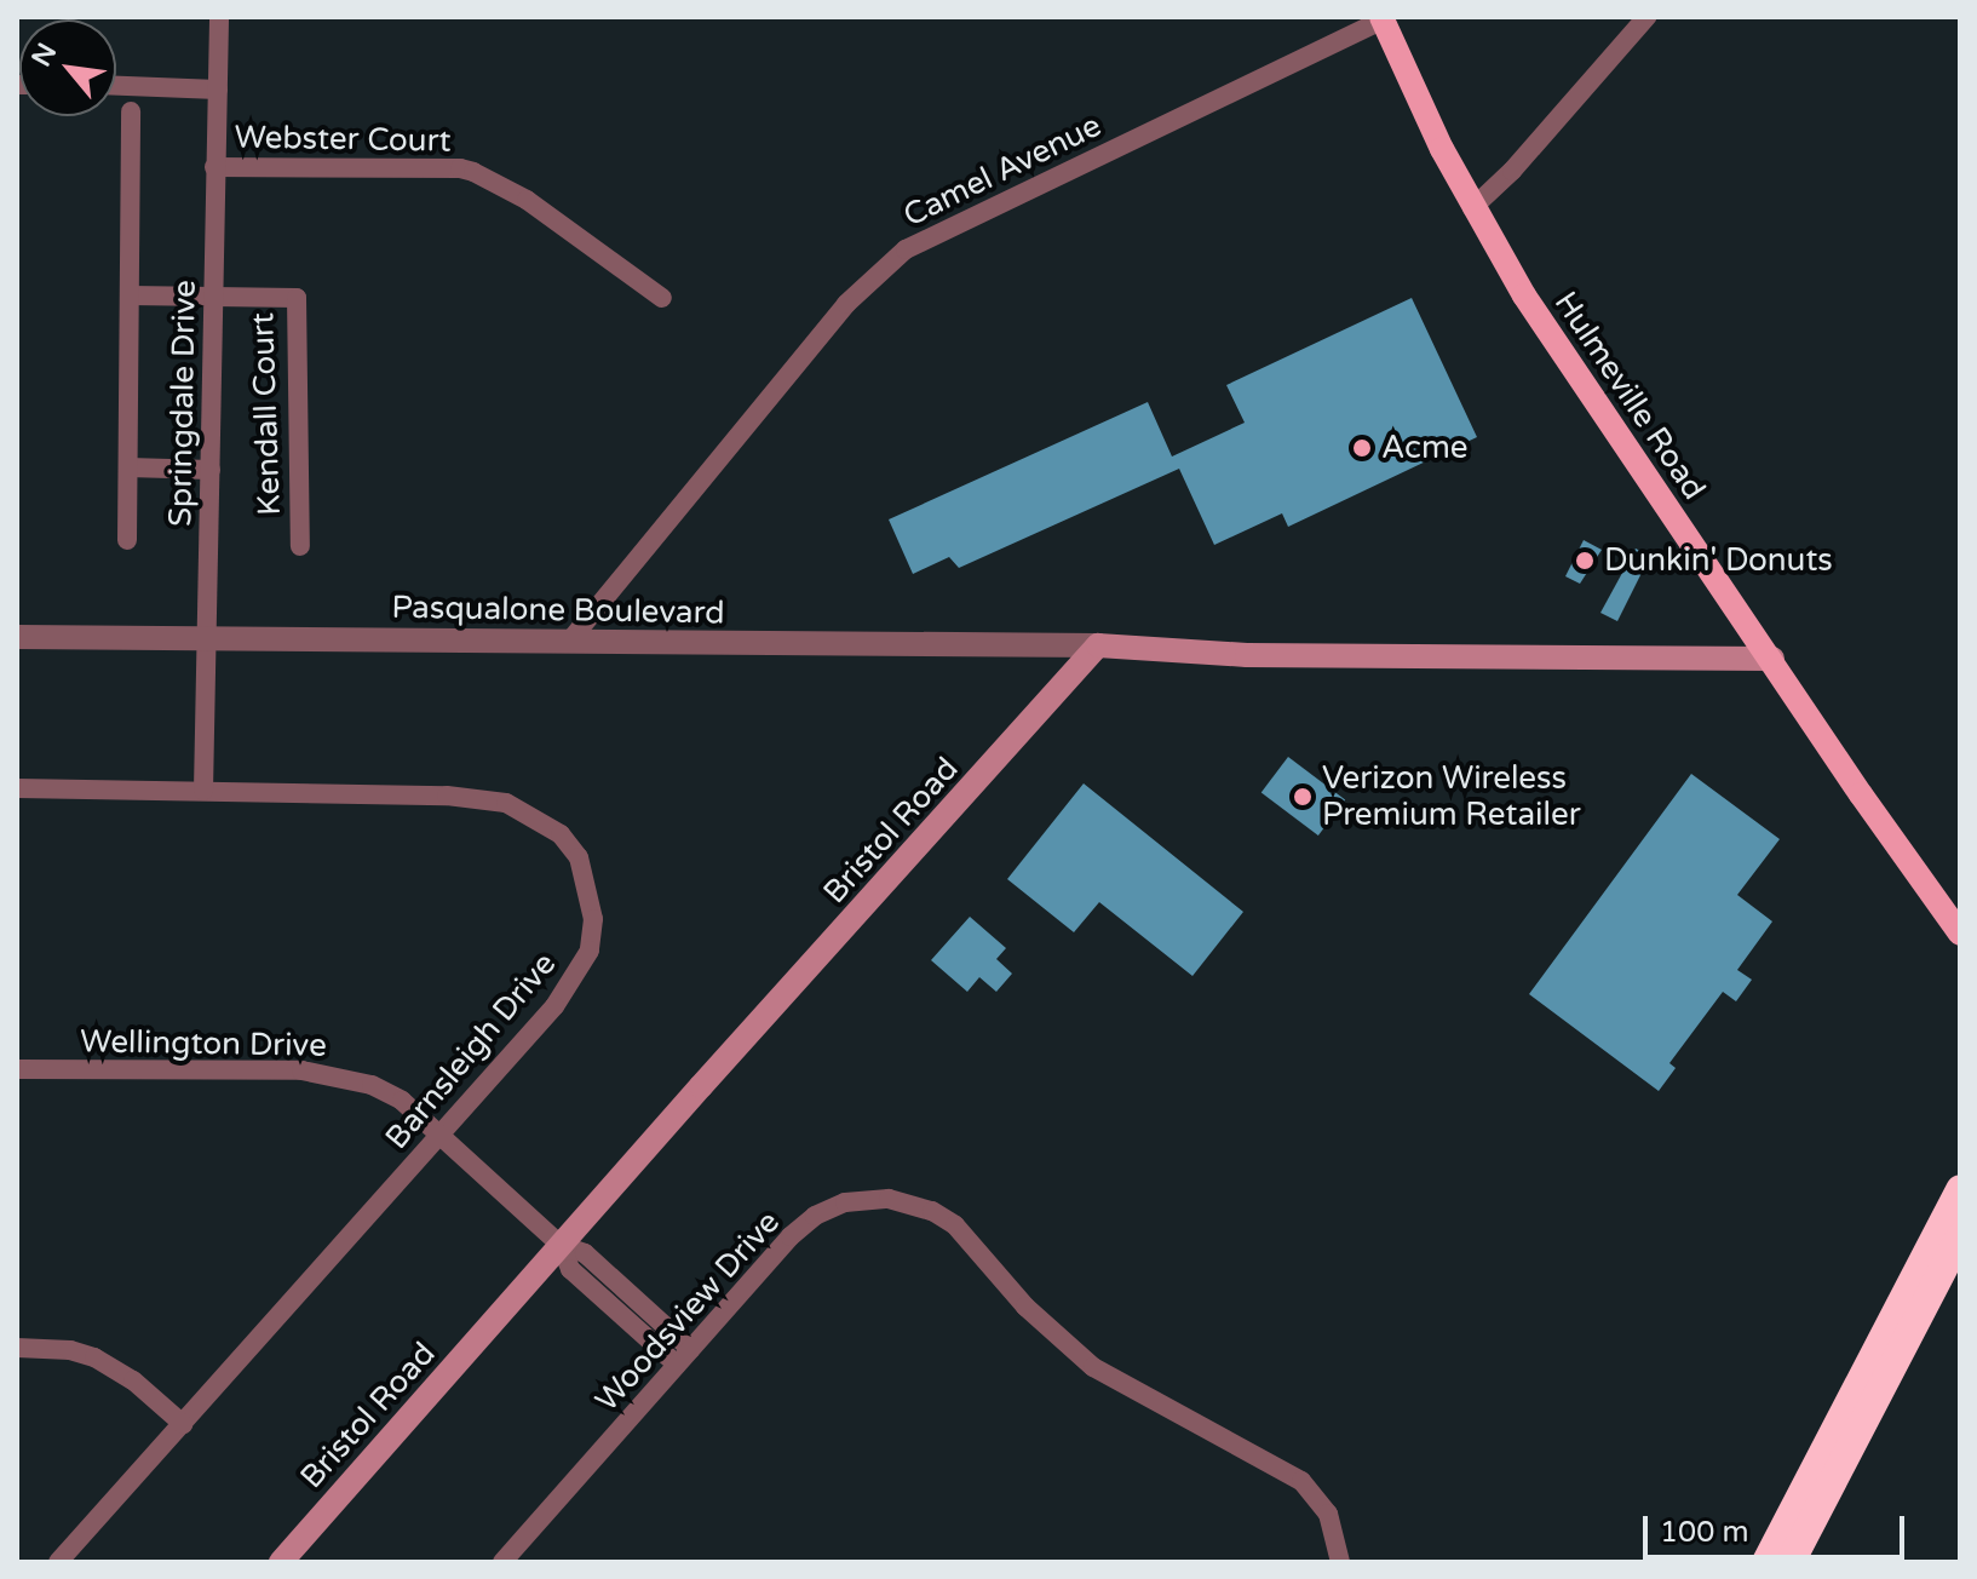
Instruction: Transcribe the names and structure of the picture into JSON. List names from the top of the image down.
{
  "streets": {
    "main road": ["Hulmeville Road", "Bristol Road"],
    "street": [
      "Webster Court",
      "Camel Avenue",
      "Springdale Drive",
      "Kendall Court",
      "Pasqualone Boulevard",
      "Wellington Drive",
      "Barnsleigh Drive",
      "Woodsview Drive"
    ]
  },
  "crossings": [
    ["Webster Court", "Springdale Drive"],
    ["Camel Avenue", "Hulmeville Road"],
    ["Camel Avenue", "Pasqualone Boulevard"],
    ["Springdale Drive", "Kendall Court"],
    ["Springdale Drive", "Pasqualone Boulevard"],
    ["Springdale Drive", "Barnsleigh Drive"],
    ["Pasqualone Boulevard", "Bristol Road"],
    ["Bristol Road", "Wellington Drive"],
    ["Wellington Drive", "Barnsleigh Drive"]
  ],
  "places": ["Acme", "Dunkin' Donuts", "Verizon Wireless Premium Retailer"],
  "scale_bar": "100 m",
  "north": "top left"
}
